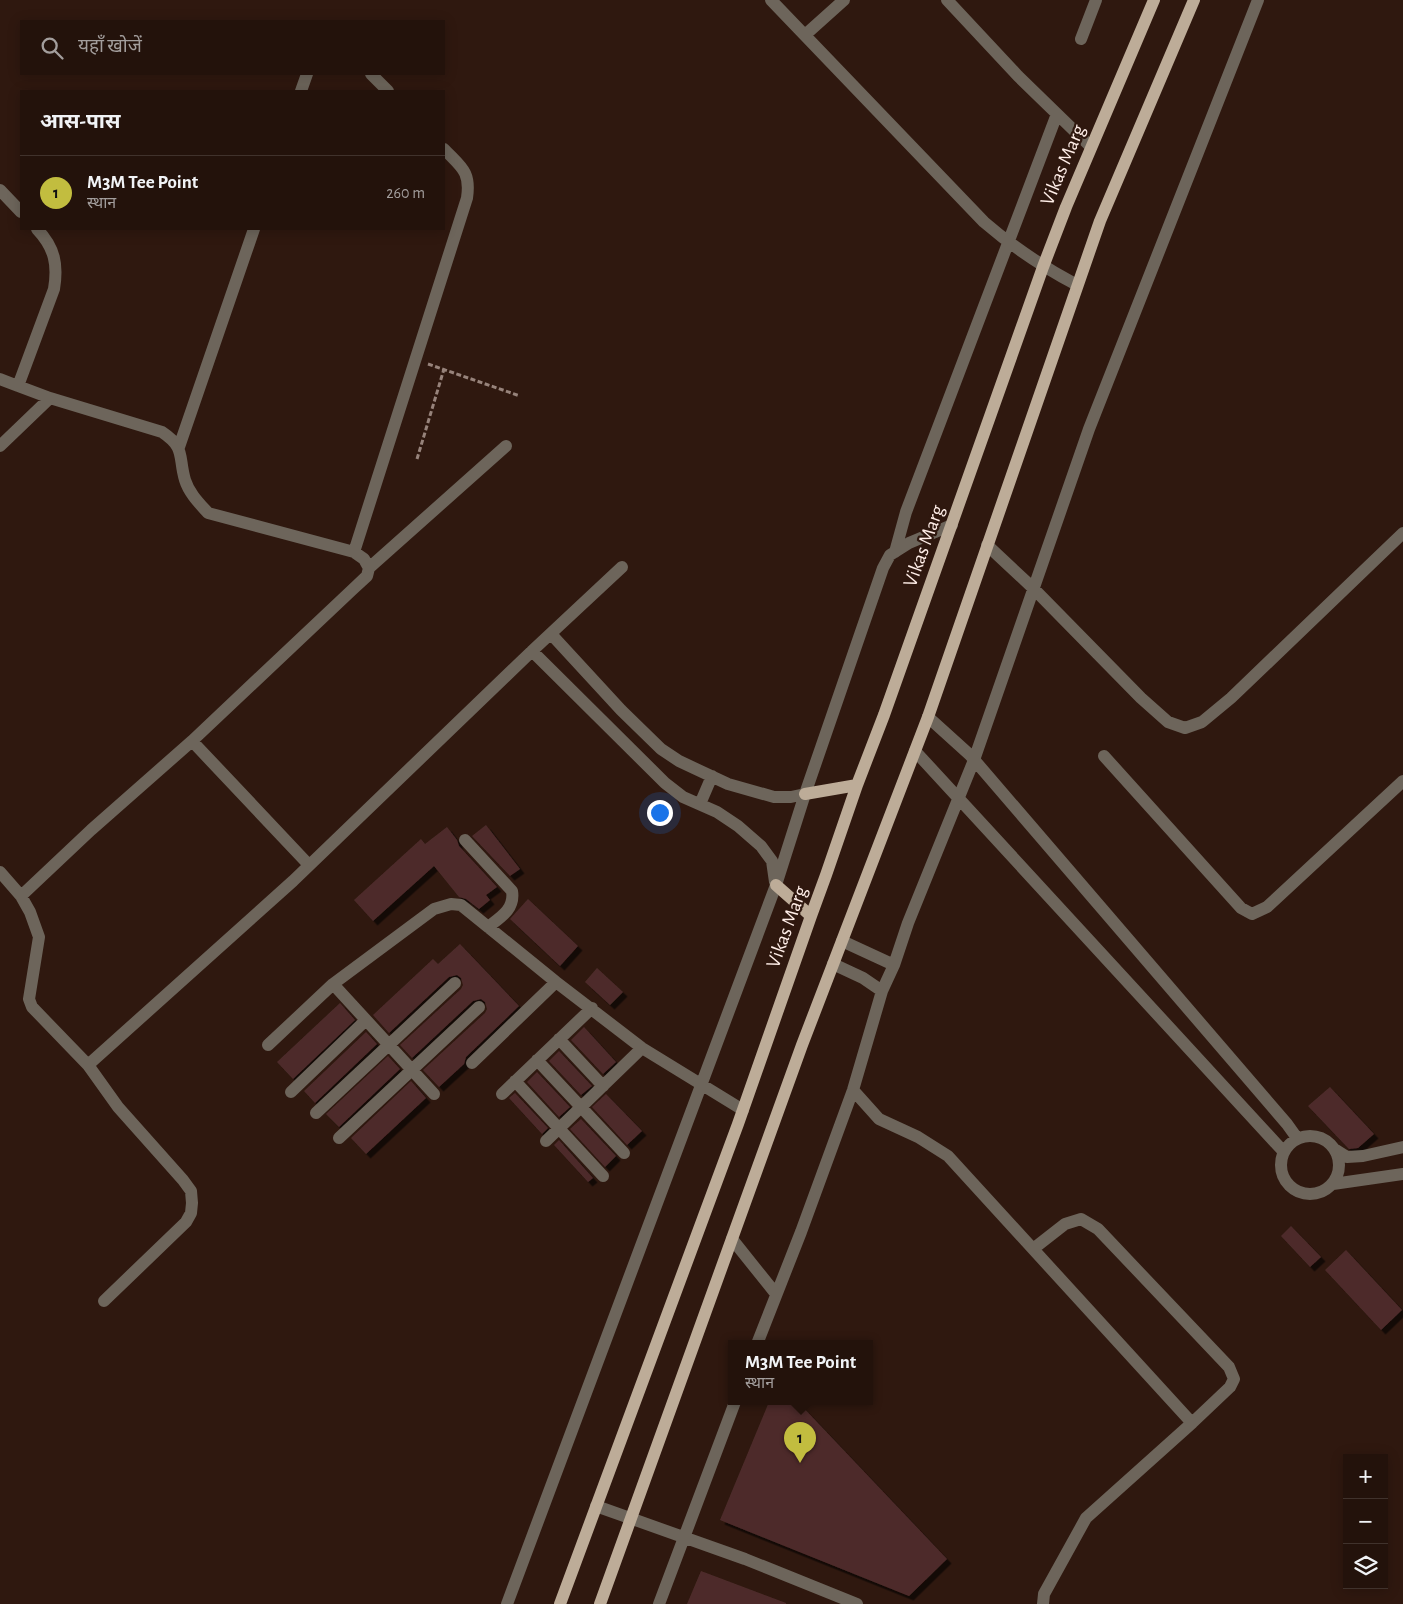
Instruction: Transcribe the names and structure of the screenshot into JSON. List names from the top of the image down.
{
  "streets": {
    "main road": ["Vikas Marg"]
  },
  "page": {
    "search": "यहाँ खोजें",
    "heading": "आस-पास",
    "list": [
      {
        "mark": "1",
        "name": "M3M Tee Point",
        "note": "स्थान",
        "value": "260 m"
      }
    ],
    "popup": ["M3M Tee Point", "स्थान"],
    "pins": "1",
    "map_buttons": ["+", "−"]
  }
}
